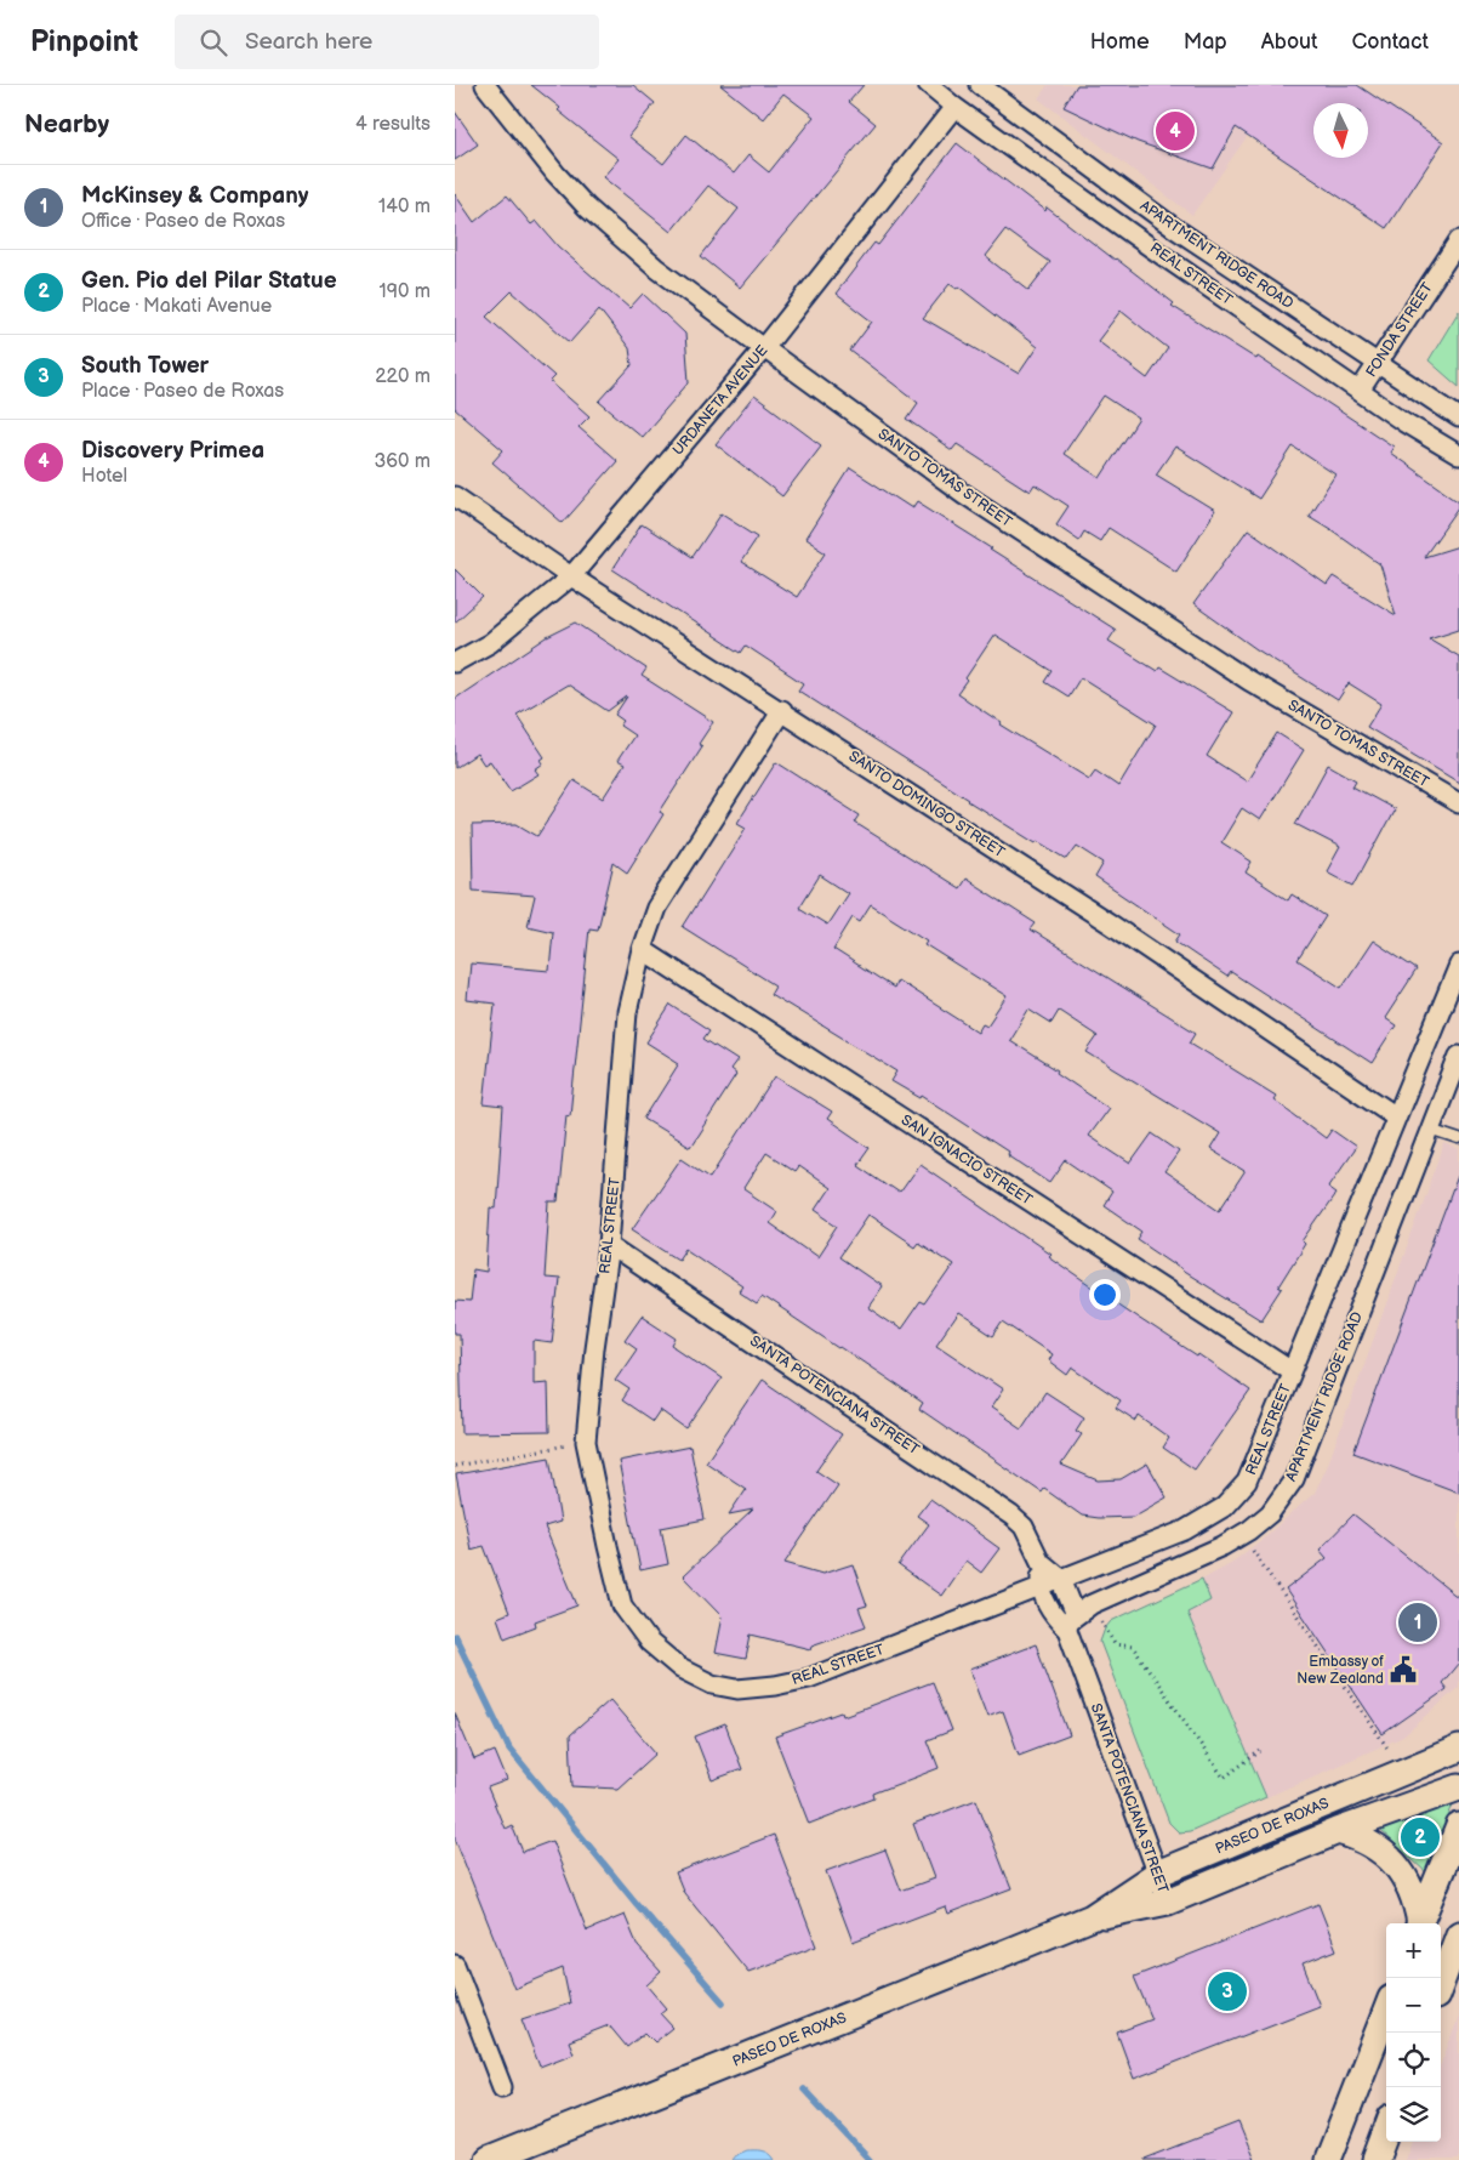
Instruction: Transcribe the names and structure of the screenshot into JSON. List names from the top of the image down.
{
  "streets": {
    "main road": ["PASEO DE ROXAS"],
    "street": [
      "APARTMENT RIDGE ROAD",
      "REAL STREET",
      "FONDA STREET",
      "URDANETA AVENUE",
      "SANTO TOMAS STREET",
      "SANTO DOMINGO STREET",
      "SAN IGNACIO STREET",
      "SANTA POTENCIANA STREET"
    ]
  },
  "crossings": [
    ["APARTMENT RIDGE ROAD", "FONDA STREET"],
    ["APARTMENT RIDGE ROAD", "SANTA POTENCIANA STREET"],
    ["REAL STREET", "FONDA STREET"],
    ["REAL STREET", "URDANETA AVENUE"],
    ["REAL STREET", "SANTO DOMINGO STREET"],
    ["REAL STREET", "SAN IGNACIO STREET"],
    ["REAL STREET", "SANTA POTENCIANA STREET"],
    ["URDANETA AVENUE", "SANTO TOMAS STREET"],
    ["URDANETA AVENUE", "SANTO DOMINGO STREET"],
    ["SANTA POTENCIANA STREET", "PASEO DE ROXAS"]
  ],
  "places": {
    "public building": ["Embassy of New Zealand"]
  },
  "north": "bottom",
  "page": {
    "header": "Pinpoint",
    "search": "Search here",
    "nav": [
      "Home",
      "Map",
      "About",
      "Contact"
    ],
    "heading": ["Nearby", "4 results"],
    "pins": [
      "4",
      "1",
      "2",
      "3"
    ],
    "list": [
      {
        "mark": "1",
        "name": "McKinsey & Company",
        "note": "Office · Paseo de Roxas",
        "value": "140 m"
      },
      {
        "mark": "2",
        "name": "Gen. Pio del Pilar Statue",
        "note": "Place · Makati Avenue",
        "value": "190 m"
      },
      {
        "mark": "3",
        "name": "South Tower",
        "note": "Place · Paseo de Roxas",
        "value": "220 m"
      },
      {
        "mark": "4",
        "name": "Discovery Primea",
        "note": "Hotel",
        "value": "360 m"
      }
    ],
    "map_buttons": ["+", "−"]
  }
}
